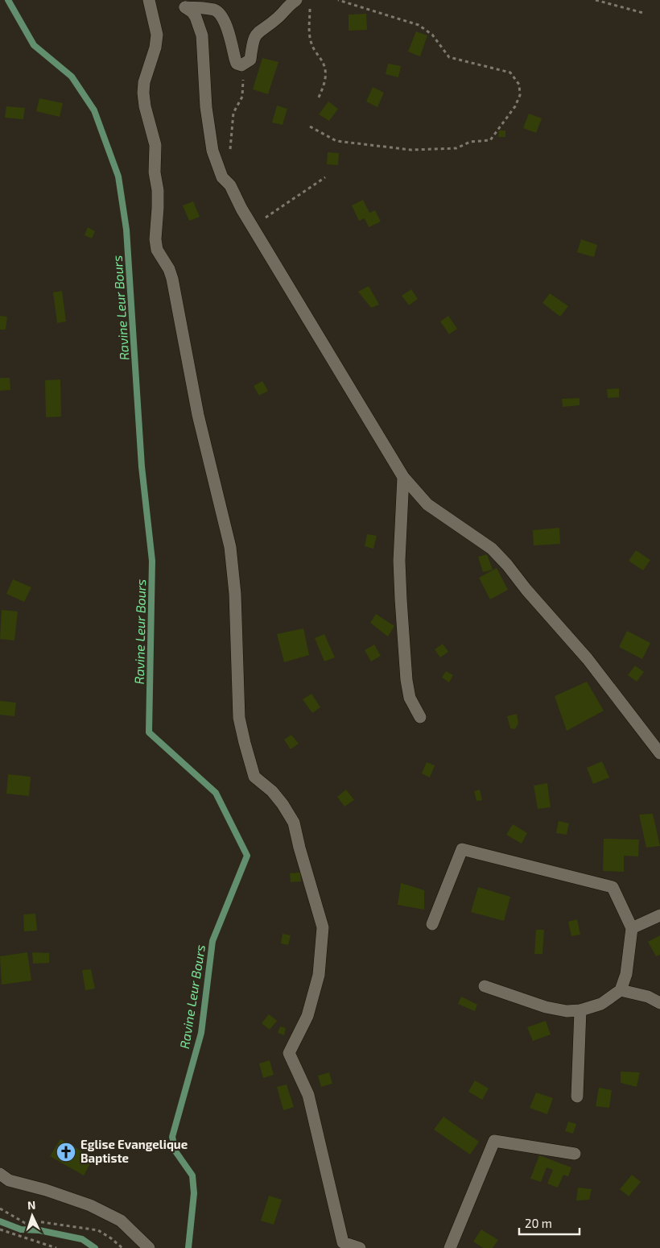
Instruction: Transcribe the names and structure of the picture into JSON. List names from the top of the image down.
{
  "water": ["Ravine Leur Bours"],
  "places": {
    "church": ["Eglise Evangelique Baptiste"]
  },
  "scale_bar": "20 m",
  "north": "top"
}
